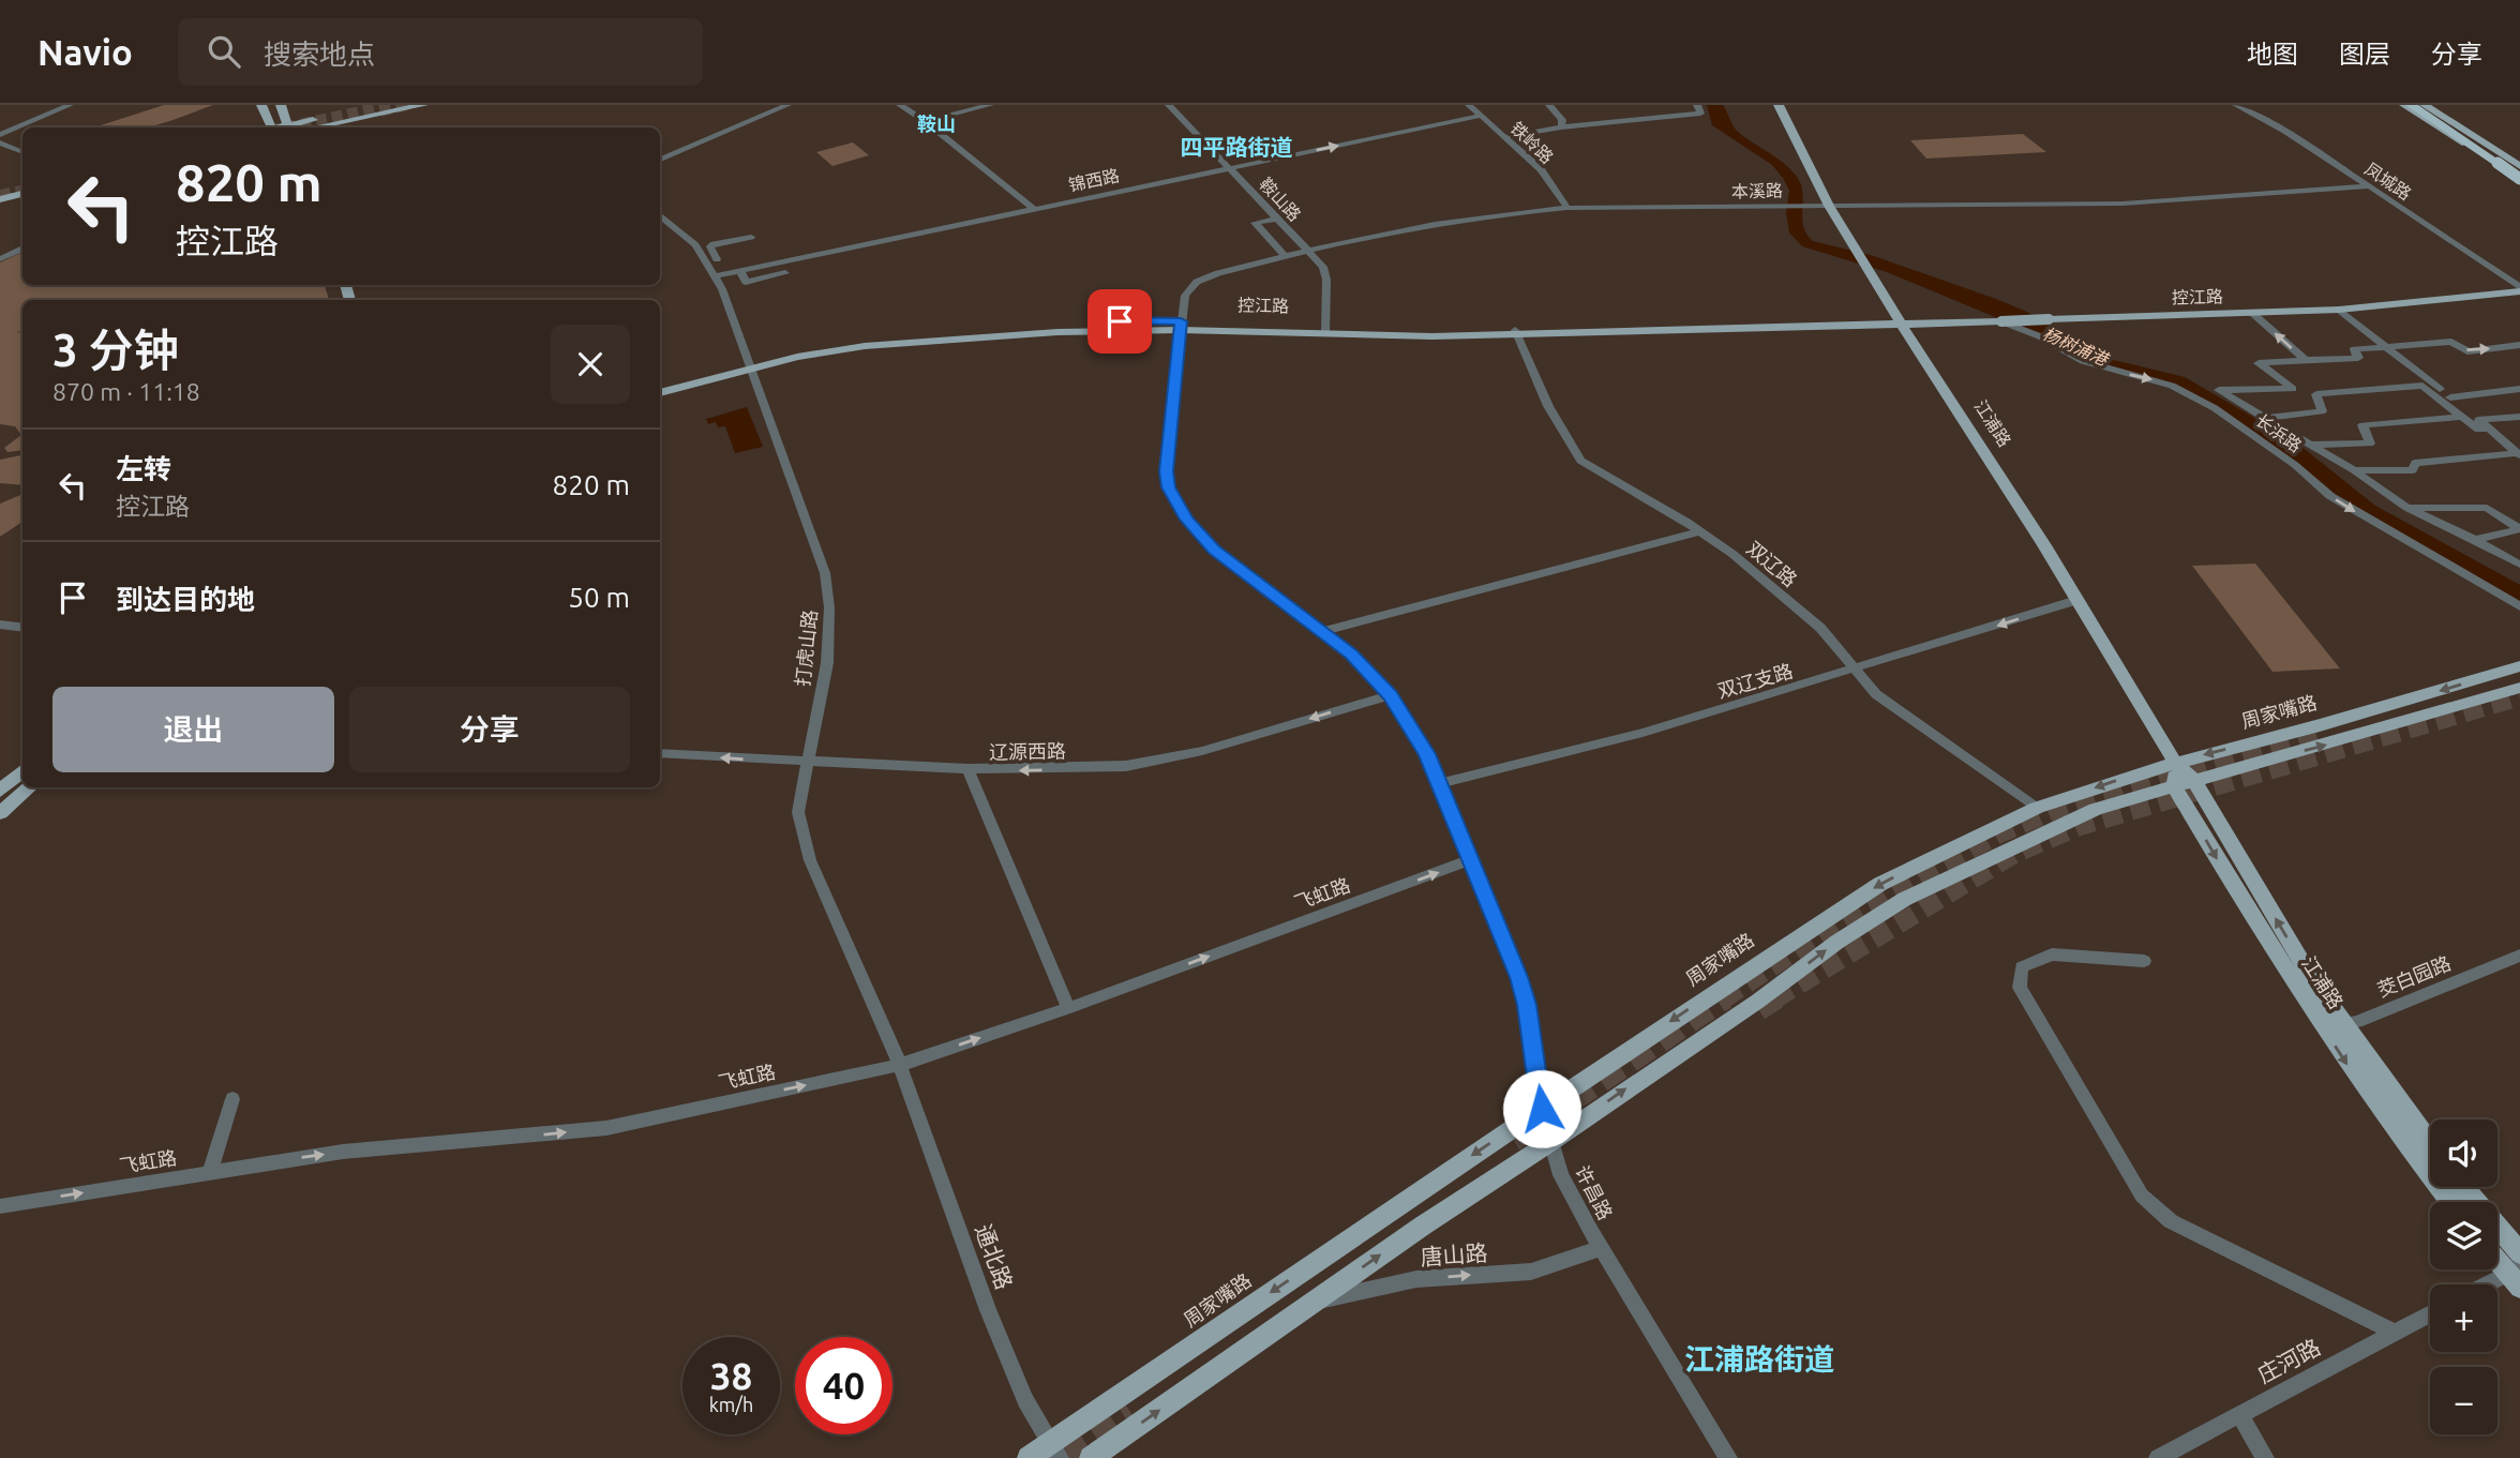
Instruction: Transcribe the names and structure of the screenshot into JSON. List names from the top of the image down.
{
  "streets": {
    "main road": ["控江路", "江浦路", "周家嘴路"],
    "street": [
      "铁岭路",
      "锦西路",
      "凤城路",
      "本溪路",
      "鞍山路",
      "长浜路",
      "双辽路",
      "打虎山路",
      "双辽支路",
      "辽源西路",
      "飞虹路",
      "茭白园路",
      "许昌路",
      "唐山路",
      "通北路",
      "庄河路"
    ]
  },
  "crossings": [
    ["铁岭路", "锦西路"],
    ["铁岭路", "本溪路"],
    ["锦西路", "鞍山路"],
    ["锦西路", "打虎山路"],
    ["凤城路", "本溪路"],
    ["凤城路", "控江路"],
    ["本溪路", "鞍山路"],
    ["本溪路", "控江路"],
    ["本溪路", "江浦路"],
    ["本溪路", "许昌路"],
    ["鞍山路", "控江路"],
    ["控江路", "江浦路"],
    ["控江路", "长浜路"],
    ["控江路", "双辽路"],
    ["控江路", "打虎山路"],
    ["控江路", "许昌路"],
    ["江浦路", "双辽支路"],
    ["江浦路", "周家嘴路"],
    ["江浦路", "茭白园路"],
    ["双辽路", "双辽支路"],
    ["双辽路", "周家嘴路"],
    ["打虎山路", "辽源西路"],
    ["打虎山路", "飞虹路"],
    ["打虎山路", "通北路"],
    ["双辽支路", "许昌路"],
    ["周家嘴路", "许昌路"],
    ["周家嘴路", "通北路"],
    ["辽源西路", "许昌路"],
    ["飞虹路", "许昌路"],
    ["飞虹路", "通北路"],
    ["许昌路", "唐山路"]
  ],
  "one_way": ["辽源西路", "飞虹路", "唐山路"],
  "districts": ["鞍山", "四平路街道", "江浦路街道"],
  "water": ["杨树浦港"],
  "page": {
    "header": "Navio",
    "search": "搜索地点",
    "nav": ["地图", "图层", "分享"],
    "turn": ["820 m", "控江路"],
    "heading": ["3 分钟", "870 m · 11:18"],
    "list": [
      {
        "name": "左转",
        "note": "控江路",
        "value": "820 m"
      },
      {
        "name": "到达目的地",
        "value": "50 m"
      }
    ],
    "buttons": ["退出", "分享"],
    "map_buttons": ["+", "−"],
    "speed": "38 km/h",
    "limit": "40"
  }
}
